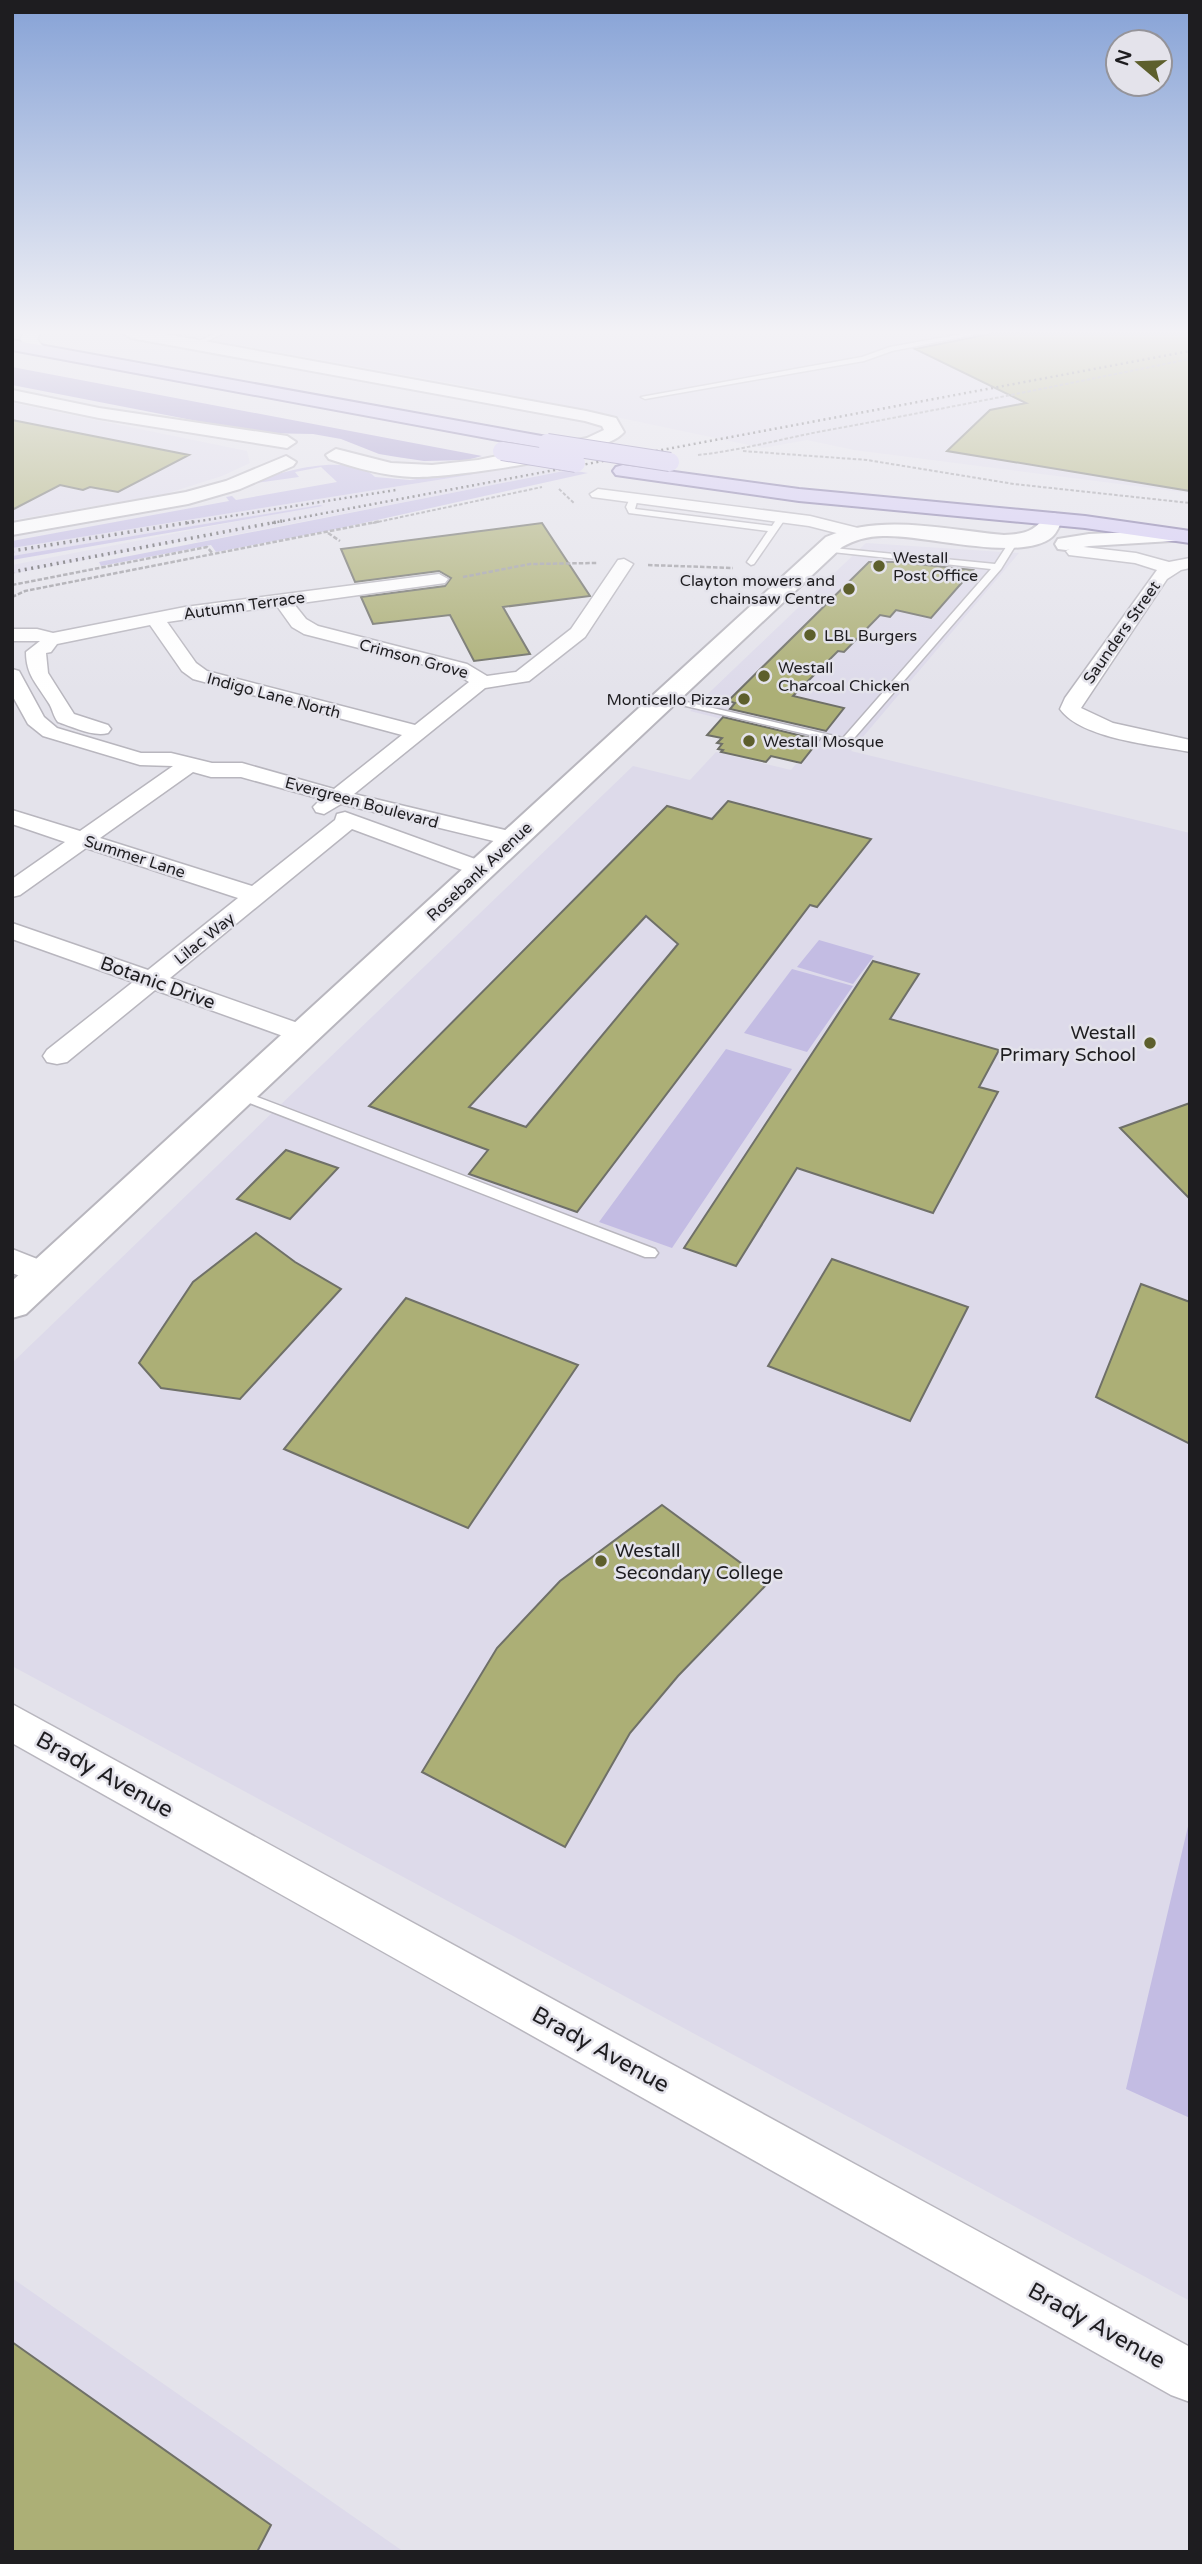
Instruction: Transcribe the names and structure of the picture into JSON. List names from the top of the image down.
{
  "streets": {
    "main road": ["Rosebank Avenue"],
    "street": [
      "Autumn Terrace",
      "Saunders Street",
      "Crimson Grove",
      "Indigo Lane North",
      "Evergreen Boulevard",
      "Summer Lane",
      "Lilac Way",
      "Botanic Drive",
      "Brady Avenue"
    ]
  },
  "crossings": [
    ["Autumn Terrace", "Crimson Grove"],
    ["Autumn Terrace", "Indigo Lane North"],
    ["Autumn Terrace", "Evergreen Boulevard"],
    ["Crimson Grove", "Indigo Lane North"],
    ["Crimson Grove", "Evergreen Boulevard"],
    ["Evergreen Boulevard", "Rosebank Avenue"],
    ["Evergreen Boulevard", "Lilac Way"],
    ["Summer Lane", "Lilac Way"],
    ["Rosebank Avenue", "Botanic Drive"],
    ["Lilac Way", "Botanic Drive"]
  ],
  "places": [
    "Westall Post Office",
    "Clayton mowers and chainsaw Centre",
    "LBL Burgers",
    "Westall Charcoal Chicken",
    "Monticello Pizza",
    "Westall Mosque",
    "Westall Primary School",
    "Westall Secondary College"
  ],
  "north": "left"
}
